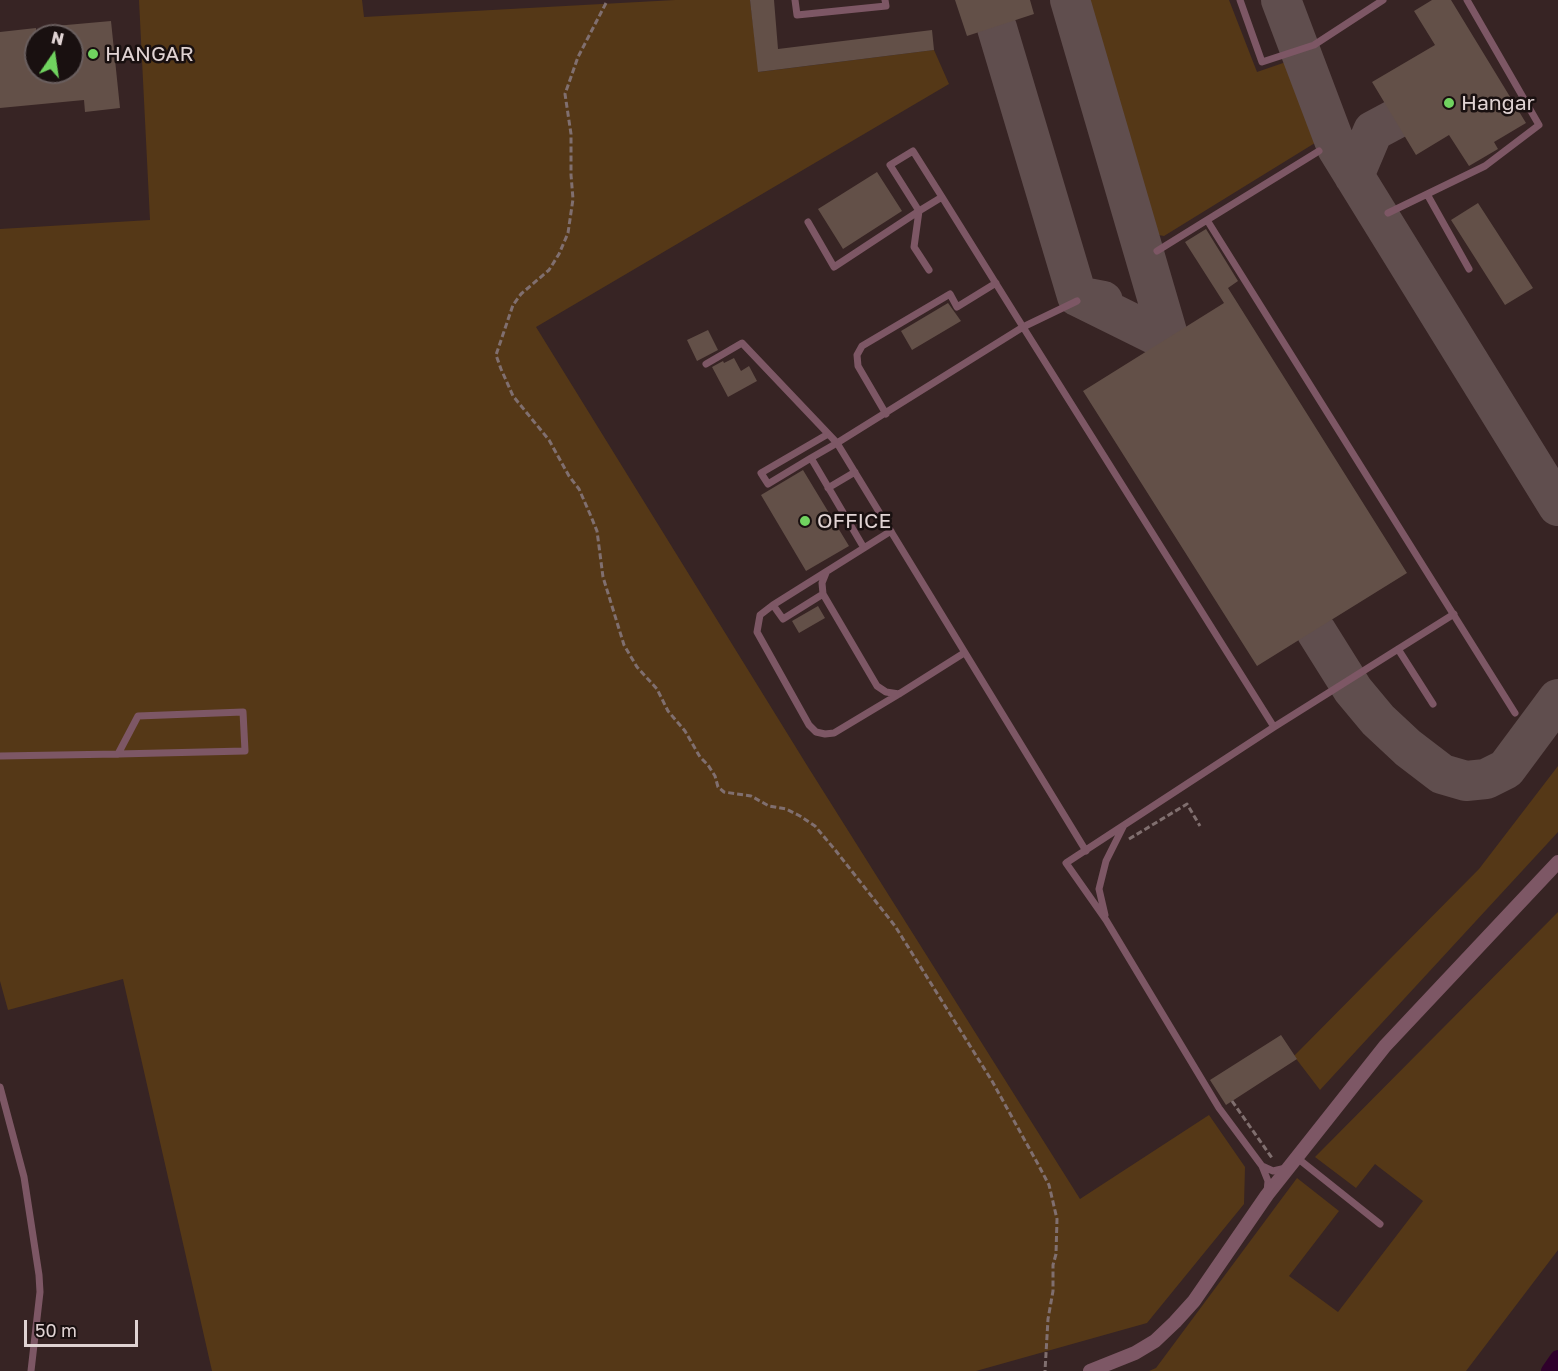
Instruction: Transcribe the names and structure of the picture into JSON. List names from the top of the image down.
{
  "places": ["HANGAR", "Hangar", "OFFICE"],
  "scale_bar": "50 m",
  "north": "top"
}
